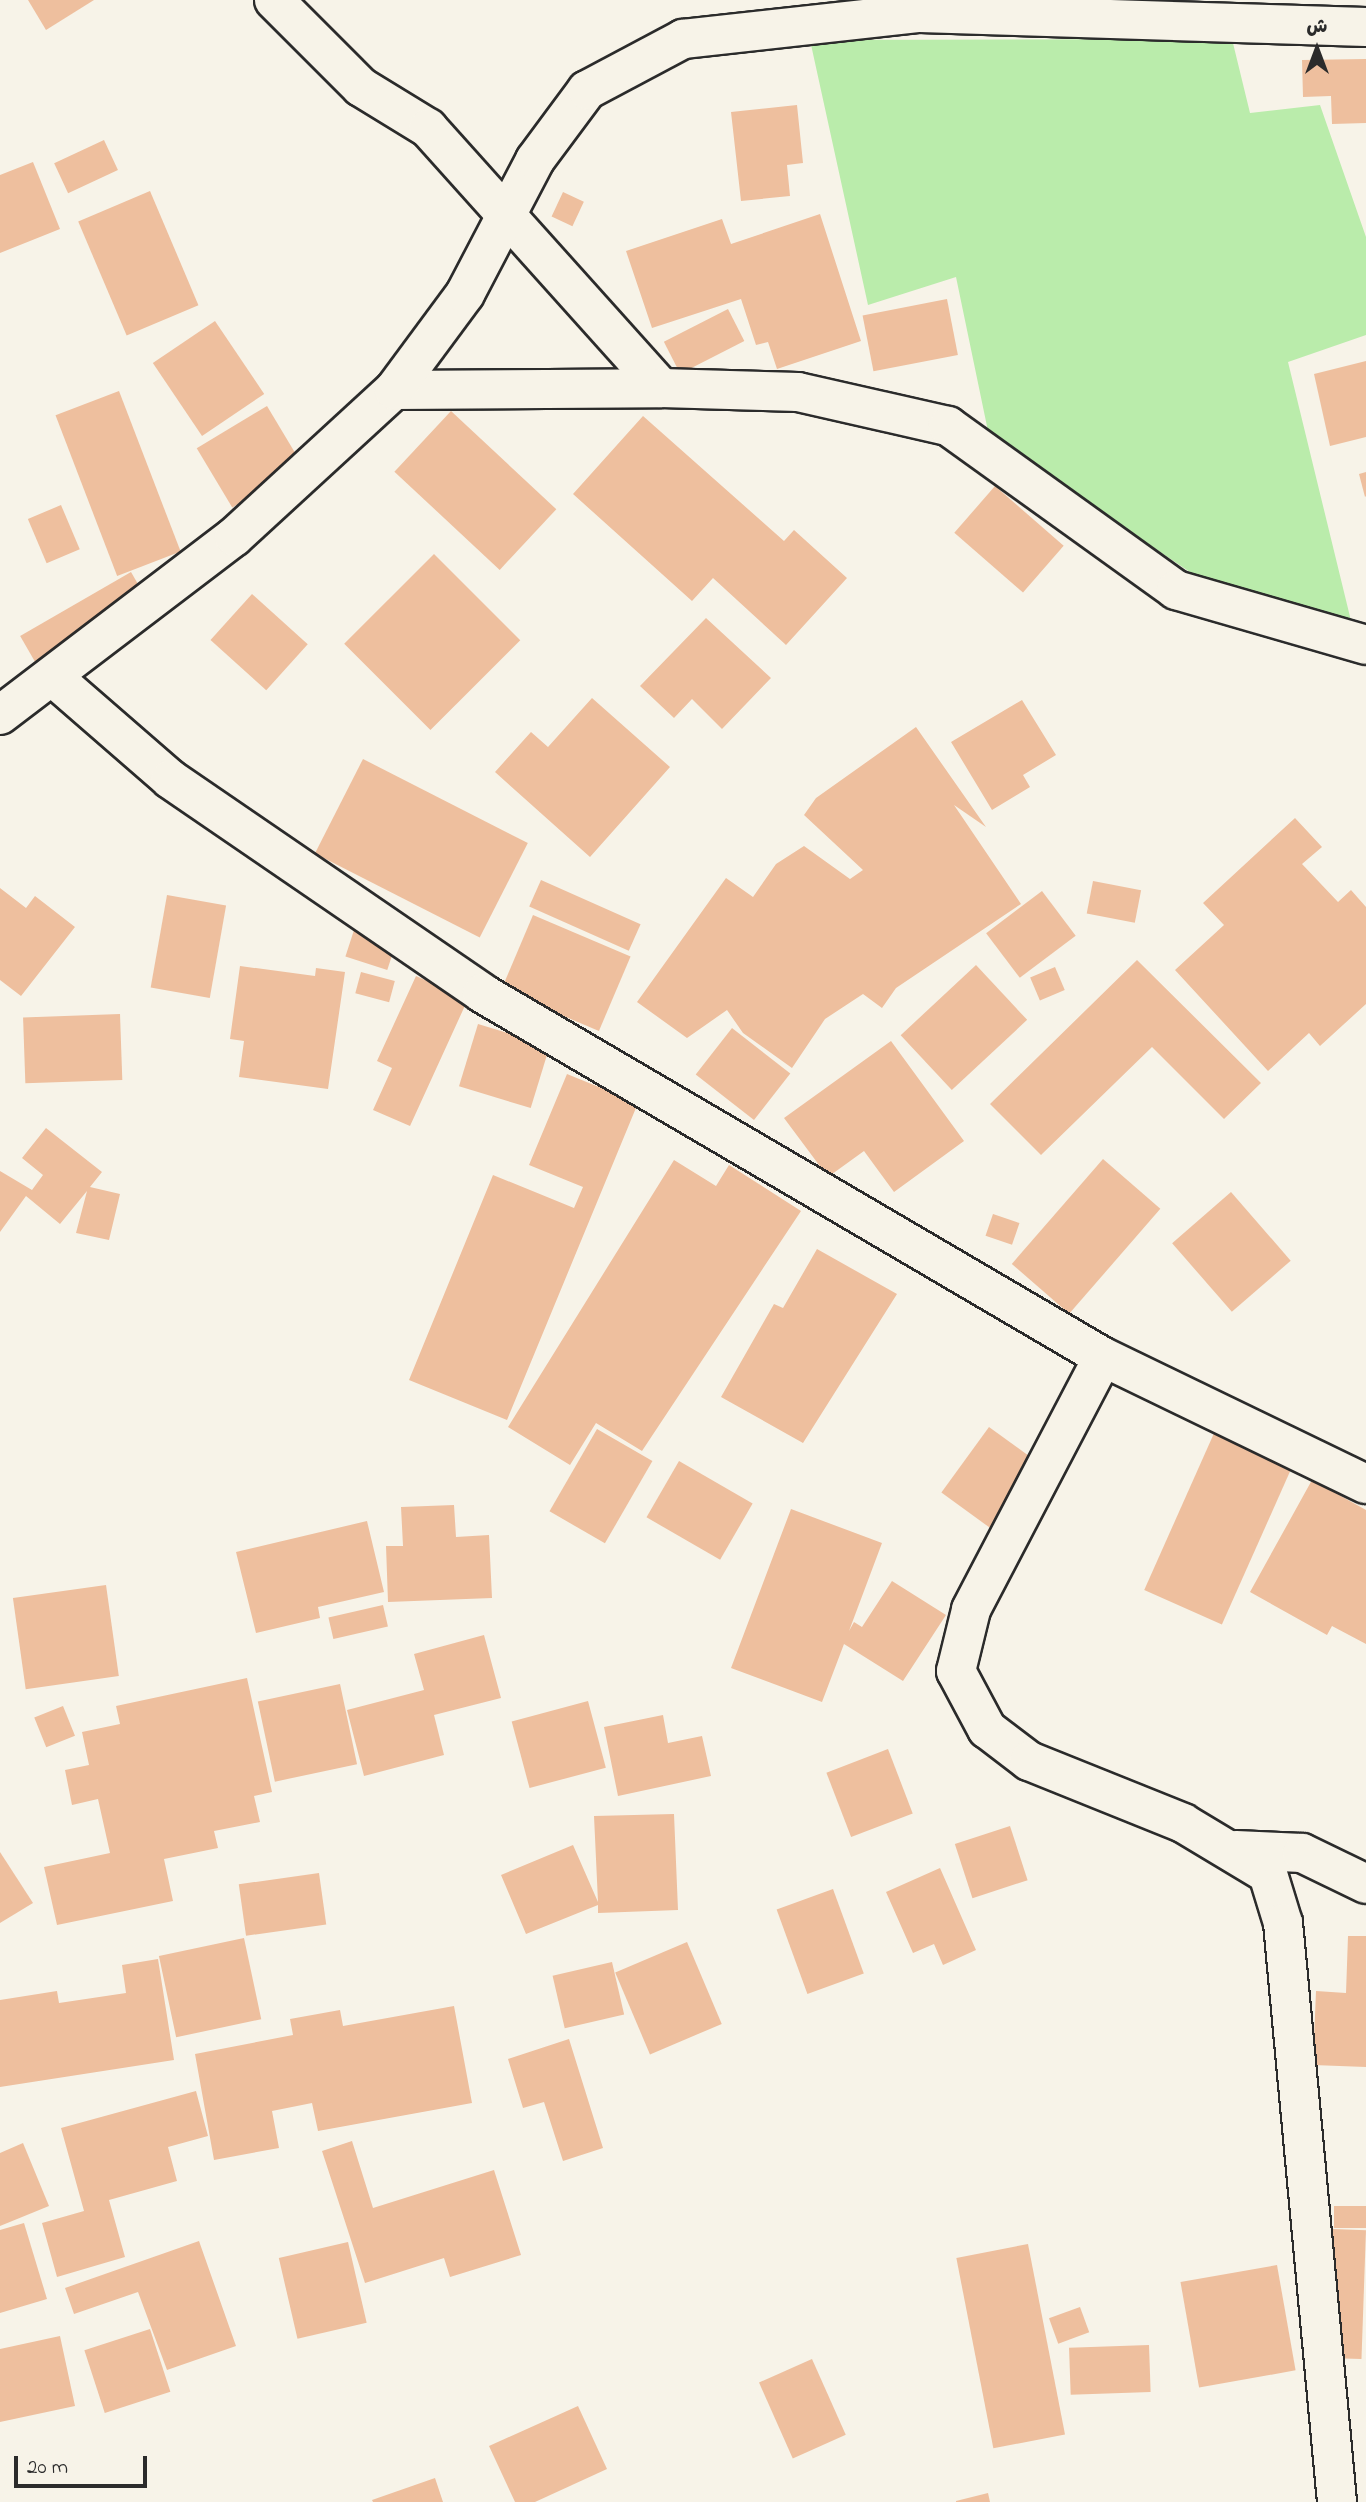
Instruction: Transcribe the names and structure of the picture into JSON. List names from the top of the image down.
{
  "scale_bar": "20 m",
  "north": "top"
}
